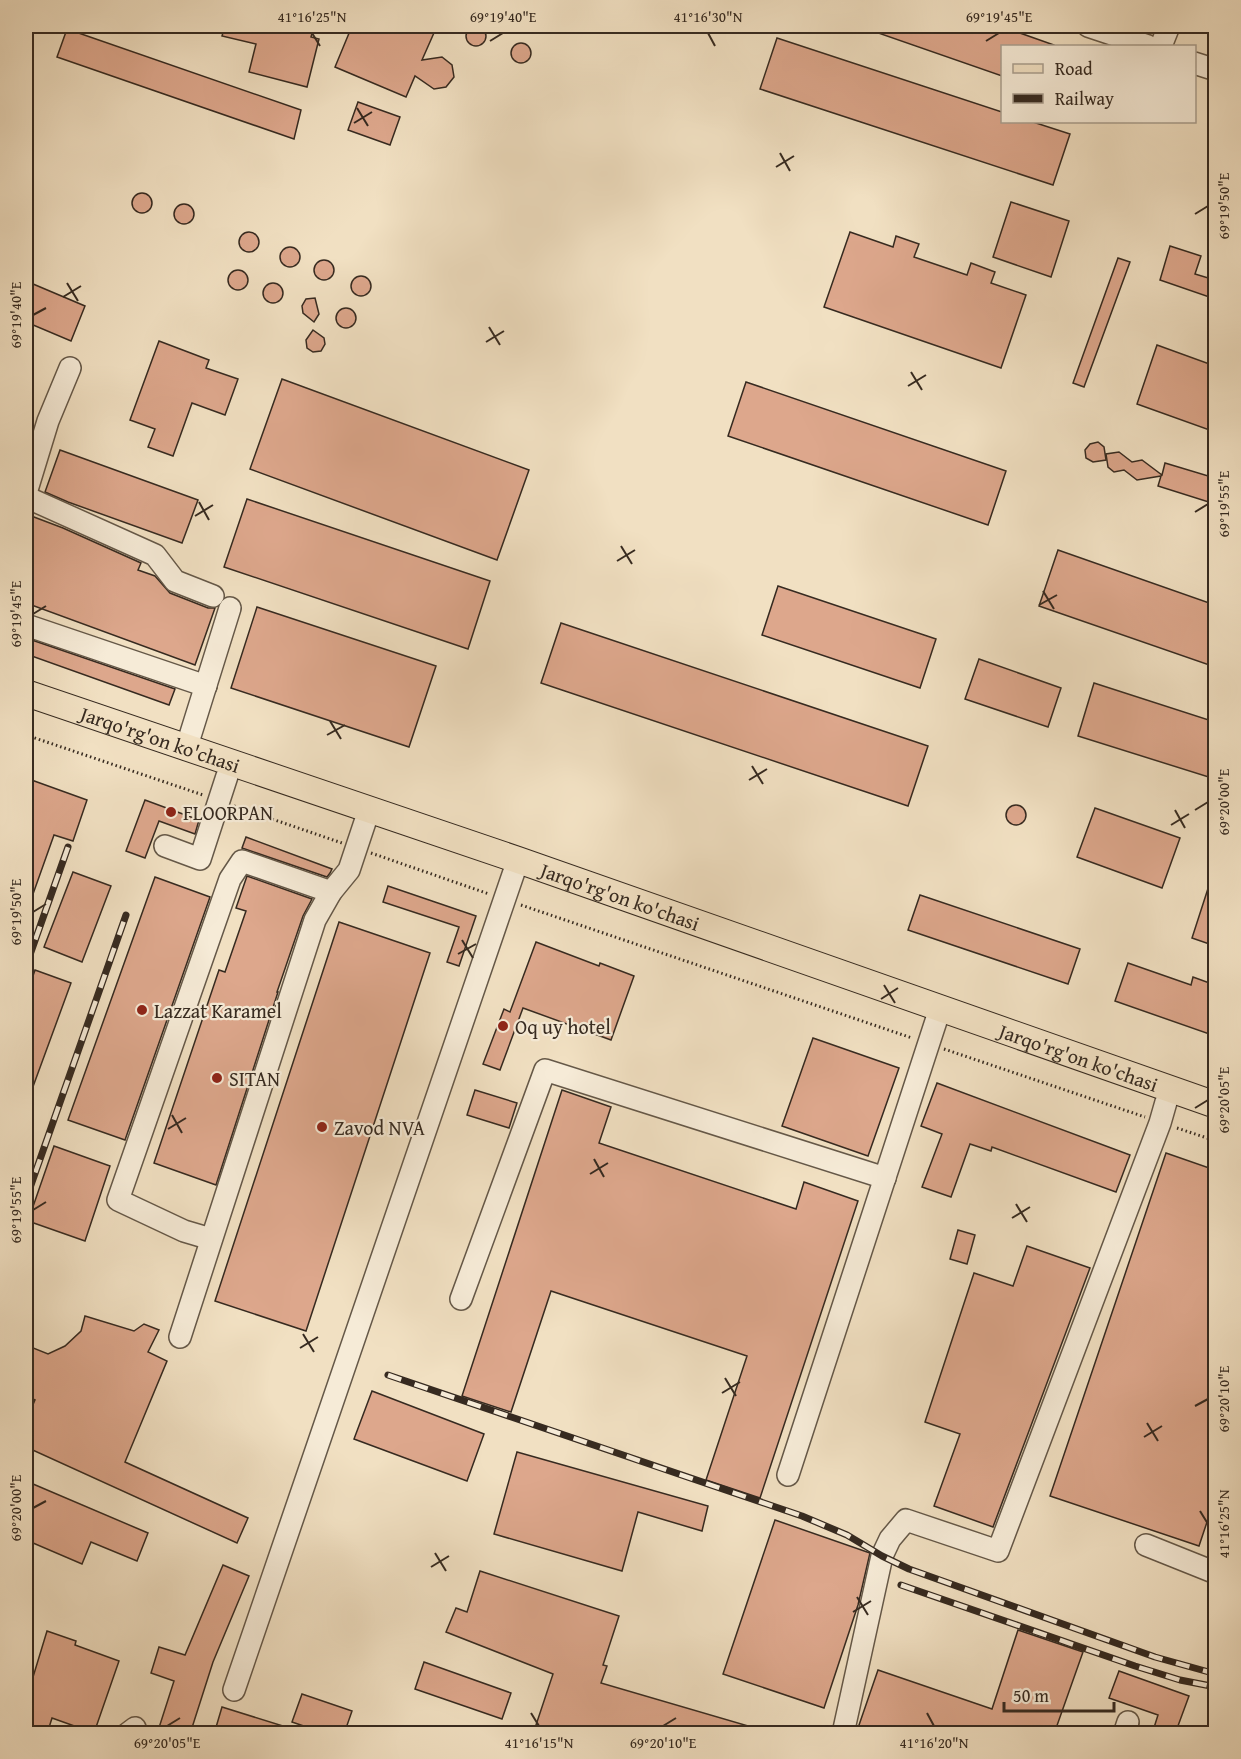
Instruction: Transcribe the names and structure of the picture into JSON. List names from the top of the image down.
{
  "streets": {
    "main road": ["Jarqo'rg'on ko'chasi"]
  },
  "places": [
    "FLOORPAN",
    "Lazzat Karamel",
    "Oq uy hotel",
    "SITAN",
    "Zavod NVA"
  ],
  "legend": ["Road", "Railway"],
  "scale_bar": "50 m",
  "coordinates": [
    "41°16'25\"N",
    "69°19'40\"E",
    "41°16'30\"N",
    "69°19'45\"E",
    "69°19'50\"E",
    "69°19'55\"E",
    "69°20'00\"E",
    "69°20'05\"E",
    "69°20'10\"E",
    "41°16'15\"N",
    "41°16'20\"N"
  ]
}
